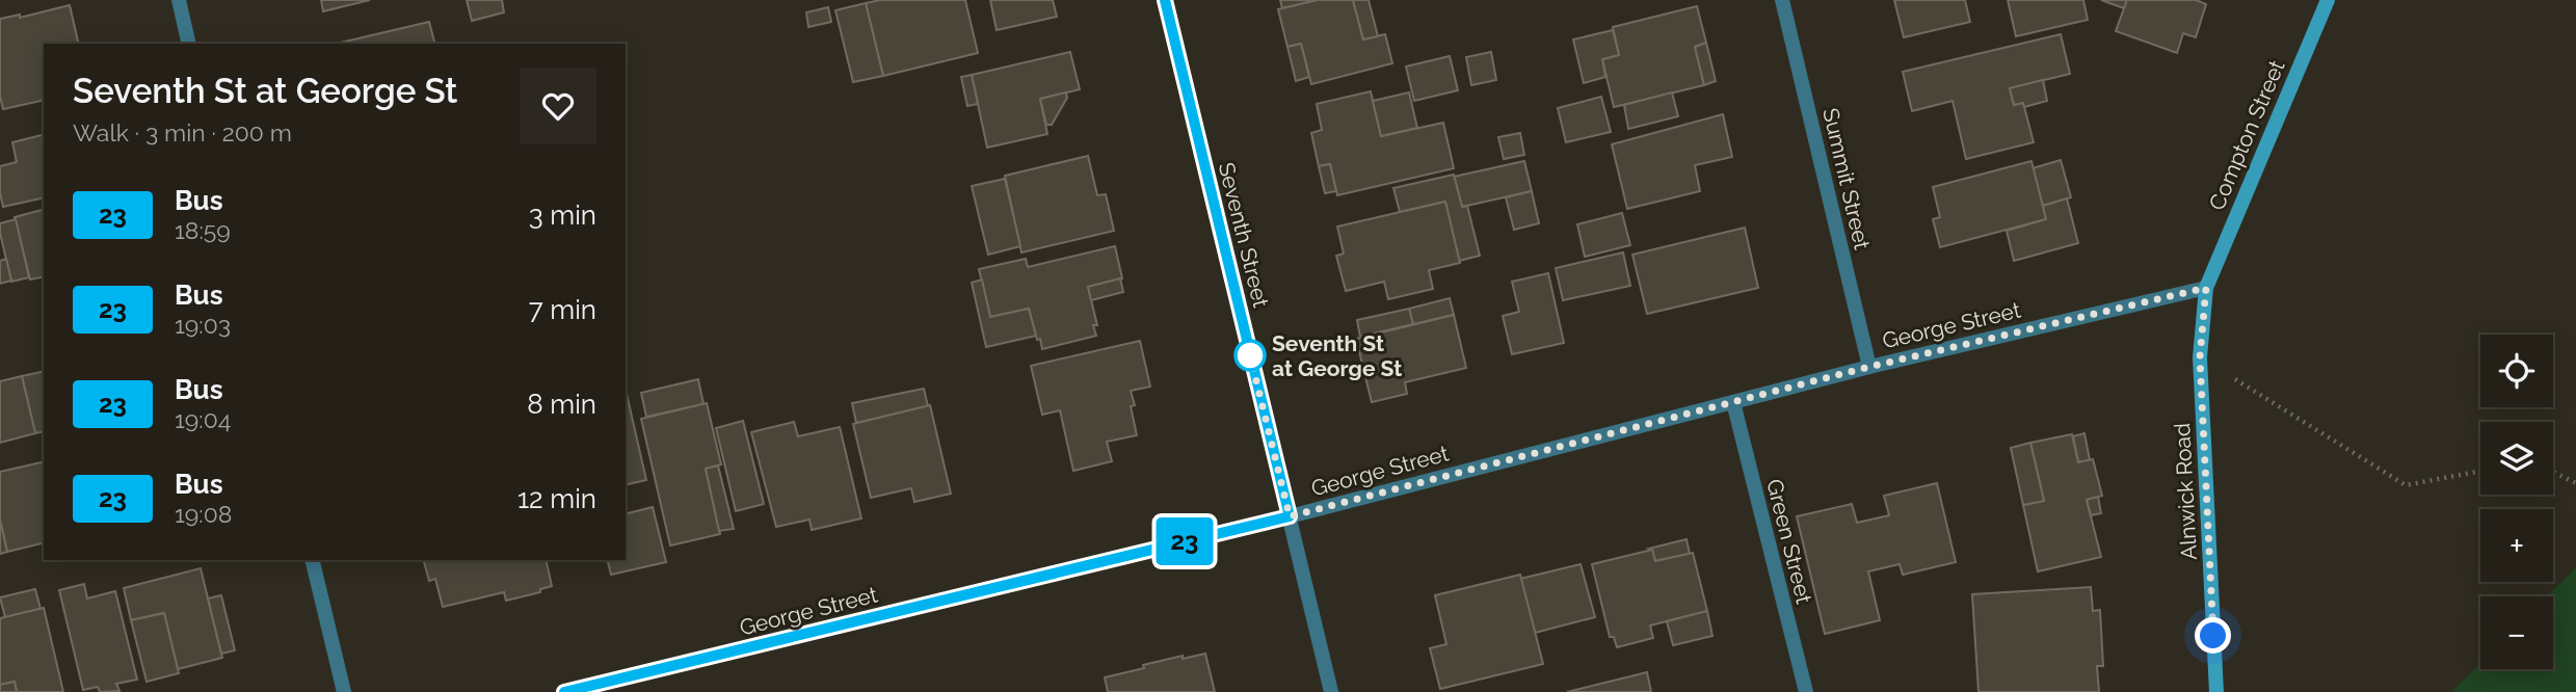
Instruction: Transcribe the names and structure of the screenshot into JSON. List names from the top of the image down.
{
  "streets": {
    "street": [
      "Compton Street",
      "Summit Street",
      "Seventh Street",
      "George Street",
      "Alnwick Road",
      "Green Street"
    ]
  },
  "crossings": [
    ["Compton Street", "George Street"],
    ["Compton Street", "Alnwick Road"],
    ["Summit Street", "George Street"],
    ["Seventh Street", "George Street"],
    ["George Street", "Alnwick Road"],
    ["George Street", "Green Street"]
  ],
  "places": ["Seventh St at George St"],
  "lines": ["bus line 23"],
  "page": {
    "on_map": "23",
    "heading": ["Seventh St at George St", "Walk · 3 min · 200 m"],
    "list": [
      {
        "mark": "23",
        "name": "Bus",
        "note": "18:59",
        "value": "3 min"
      },
      {
        "mark": "23",
        "name": "Bus",
        "note": "19:03",
        "value": "7 min"
      },
      {
        "mark": "23",
        "name": "Bus",
        "note": "19:04",
        "value": "8 min"
      },
      {
        "mark": "23",
        "name": "Bus",
        "note": "19:08",
        "value": "12 min"
      }
    ],
    "map_buttons": ["+", "−"]
  }
}
